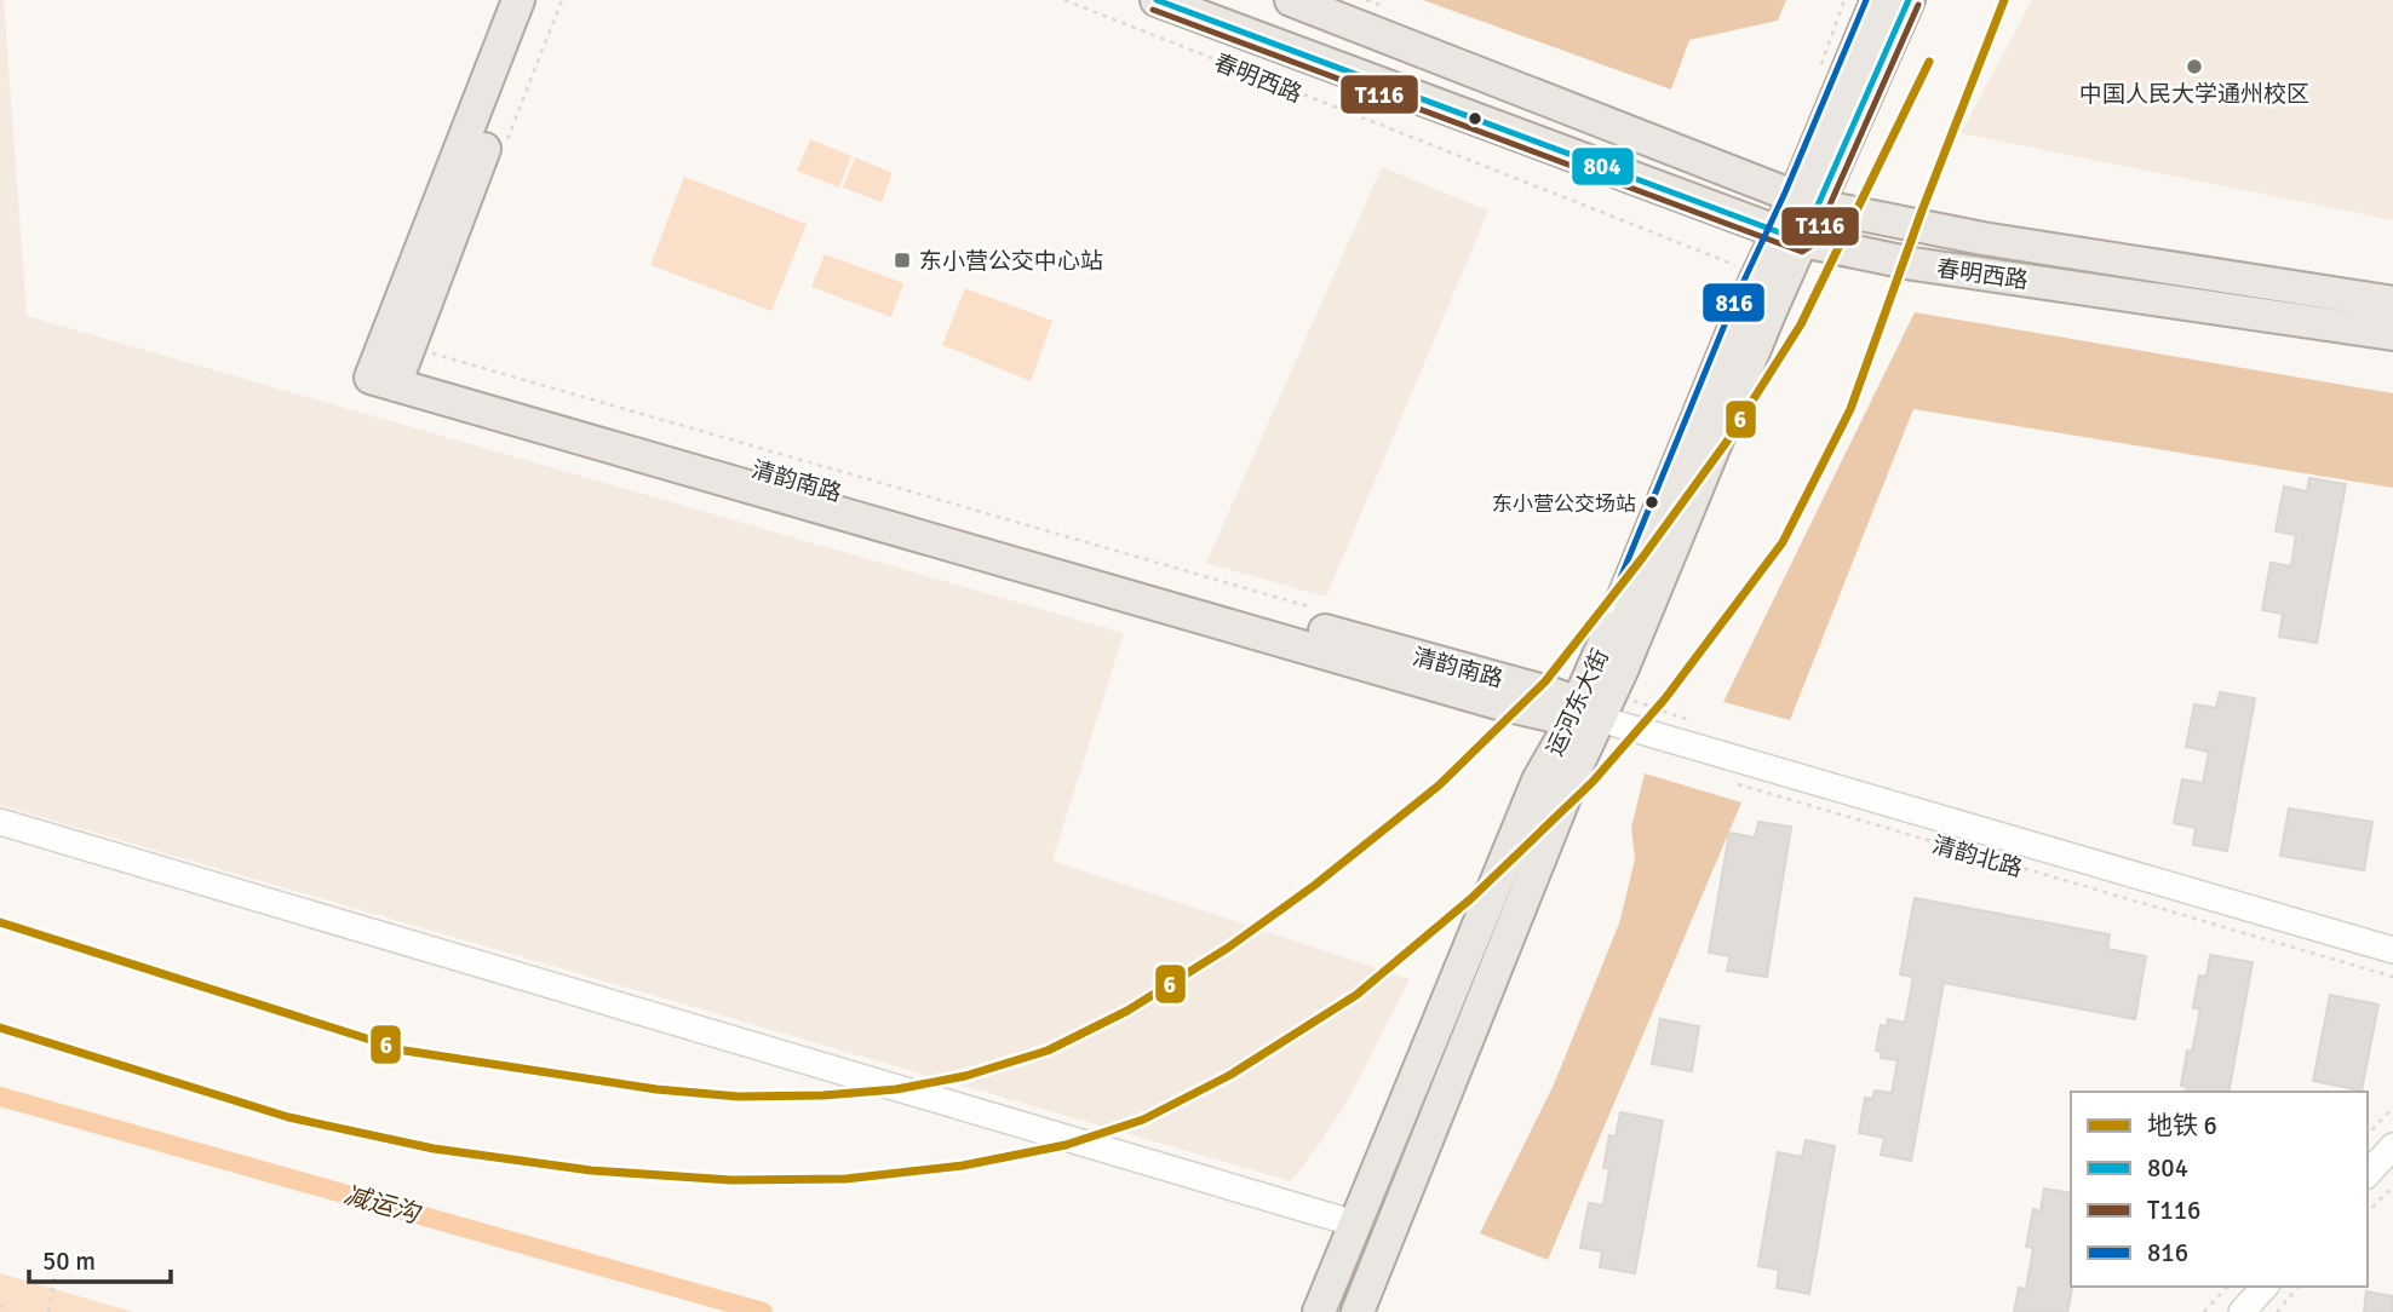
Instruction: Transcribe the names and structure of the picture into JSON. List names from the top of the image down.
{
  "streets": {
    "main road": ["春明西路", "清韵南路", "运河东大街"],
    "street": ["清韵北路"]
  },
  "crossings": [
    ["春明西路", "运河东大街"],
    ["清韵南路", "运河东大街"],
    ["清韵南路", "清韵北路"],
    ["运河东大街", "清韵北路"]
  ],
  "water": ["减运沟"],
  "places": {
    "other": ["中国人民大学通州校区", "东小营公交场站"],
    "transit": ["东小营公交中心站"]
  },
  "lines": [
    "metro line 6",
    "transit line 804",
    "transit line 816",
    "transit line T116"
  ],
  "legend": [
    "地铁 6",
    "804",
    "T116",
    "816"
  ],
  "scale_bar": "50 m"
}
